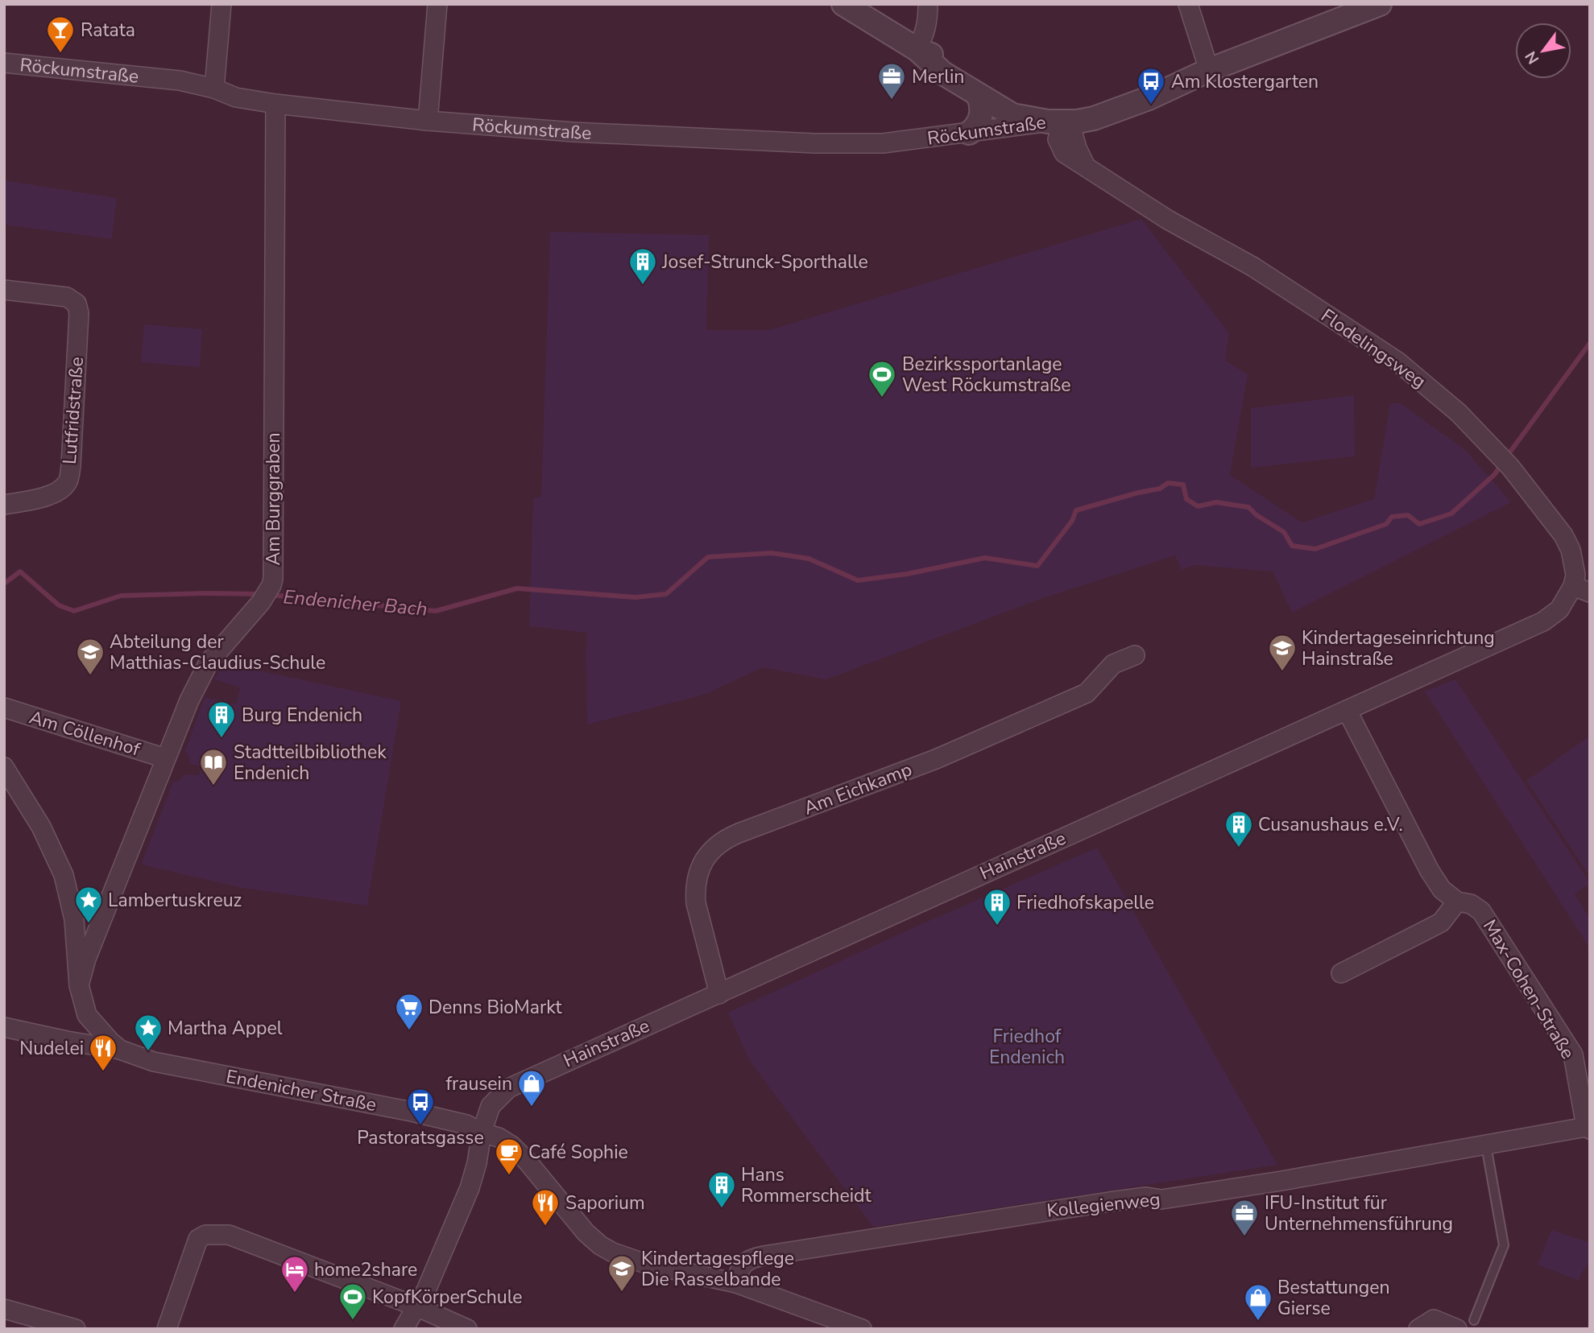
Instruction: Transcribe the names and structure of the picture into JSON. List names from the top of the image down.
{
  "streets": {
    "street": [
      "Röckumstraße",
      "Flodelingsweg",
      "Lutfridstraße",
      "Am Burggraben",
      "Am Cöllenhof",
      "Am Eichkamp",
      "Hainstraße",
      "Max-Cohen-Straße",
      "Endenicher Straße",
      "Kollegienweg"
    ]
  },
  "crossings": [
    ["Röckumstraße", "Flodelingsweg"],
    ["Röckumstraße", "Am Burggraben"],
    ["Flodelingsweg", "Hainstraße"],
    ["Am Burggraben", "Am Cöllenhof"],
    ["Am Eichkamp", "Hainstraße"],
    ["Hainstraße", "Max-Cohen-Straße"],
    ["Hainstraße", "Endenicher Straße"],
    ["Max-Cohen-Straße", "Kollegienweg"],
    ["Endenicher Straße", "Kollegienweg"]
  ],
  "water": ["Endenicher Bach"],
  "parks": ["Friedhof Endenich"],
  "places": {
    "bar": ["Ratata"],
    "office": ["Merlin", "IFU-Institut für Unternehmensführung"],
    "bus stop": ["Am Klostergarten", "Pastoratsgasse"],
    "building": [
      "Josef-Strunck-Sporthalle",
      "Burg Endenich",
      "Cusanushaus e.V.",
      "Friedhofskapelle",
      "Hans Rommerscheidt"
    ],
    "sports": ["Bezirkssportanlage West Röckumstraße", "KopfKörperSchule"],
    "school or university": ["Kindertageseinrichtung Hainstraße", "Abteilung der Matthias-Claudius-Schule", "Kindertagespflege Die Rasselbande"],
    "library": ["Stadtteilbibliothek Endenich"],
    "place": ["Lambertuskreuz", "Martha Appel"],
    "supermarket": ["Denns BioMarkt"],
    "restaurant": ["Nudelei", "Saporium"],
    "shop": ["frausein", "Bestattungen Gierse"],
    "cafe": ["Café Sophie"],
    "hotel": ["home2share"]
  },
  "north": "bottom left"
}
